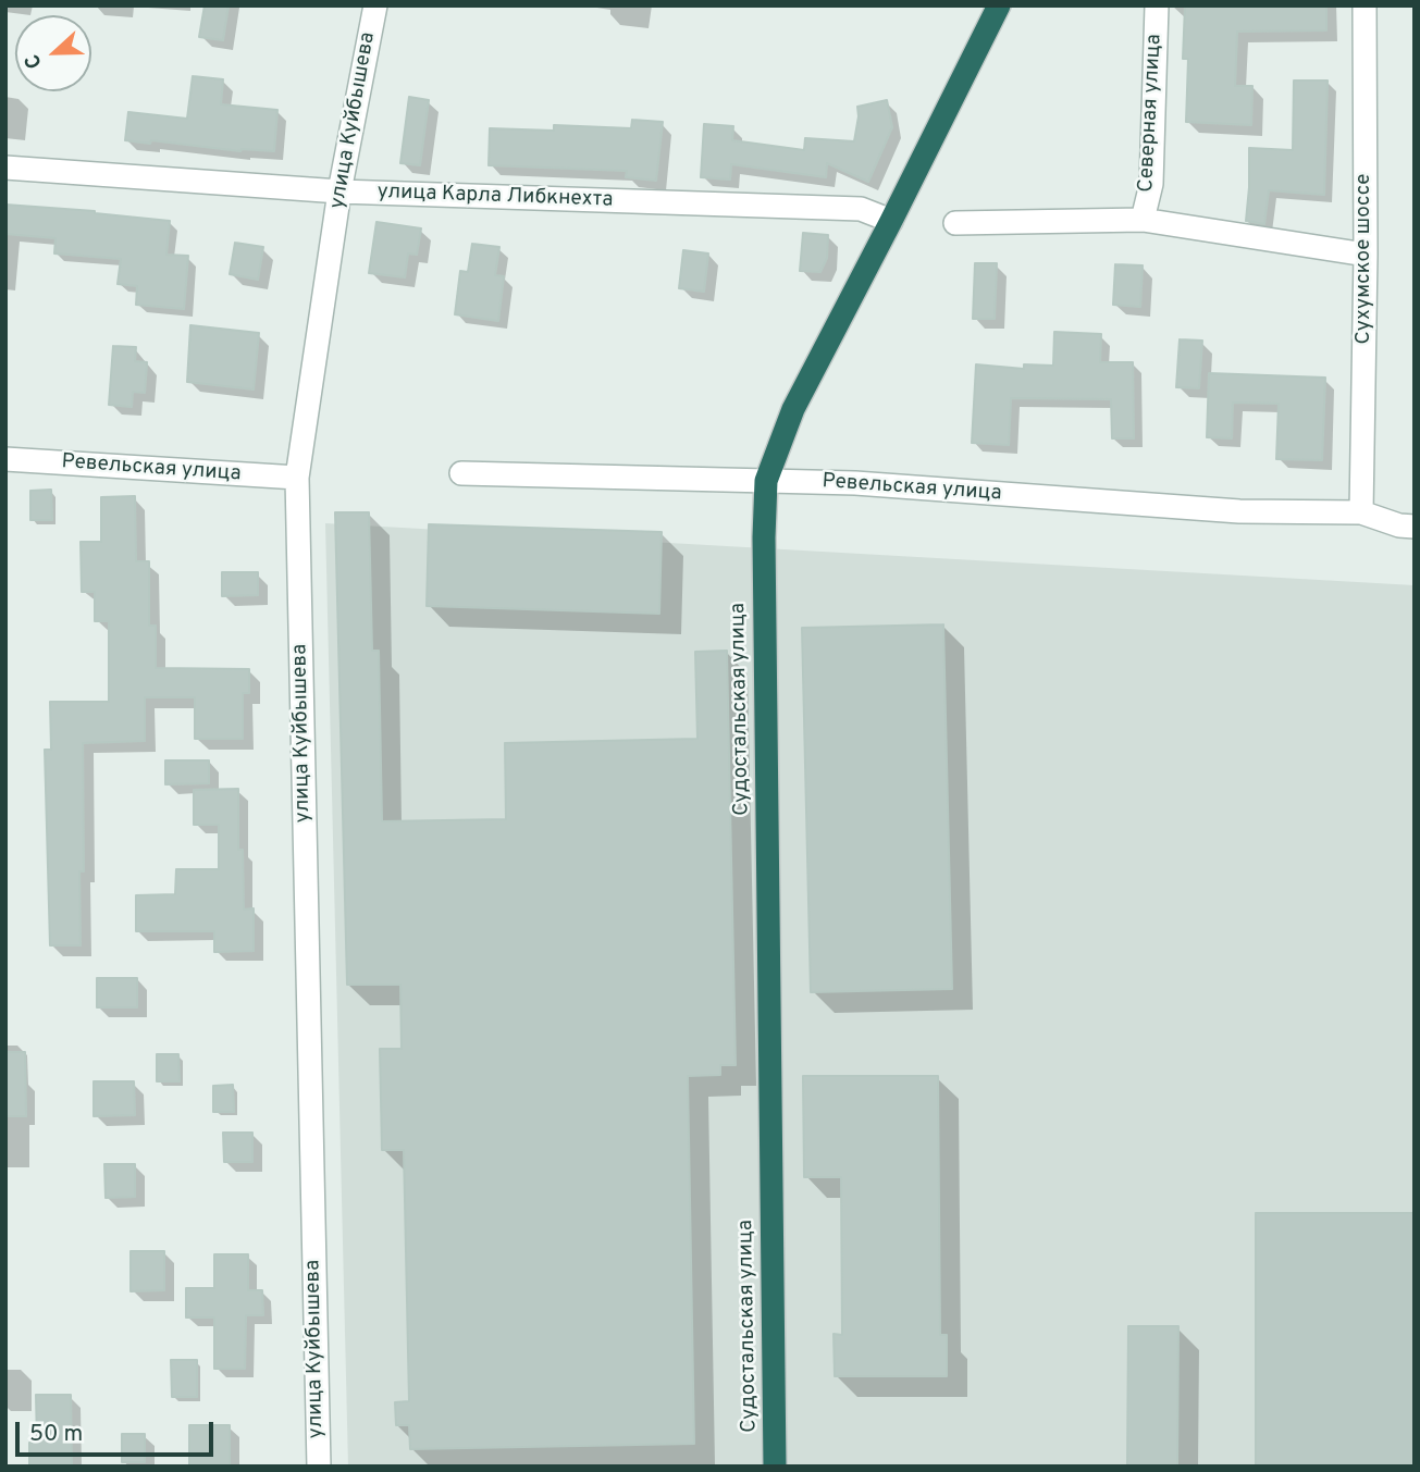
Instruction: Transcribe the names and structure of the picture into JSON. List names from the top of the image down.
{
  "streets": {
    "highway": ["Судостальская улица"],
    "street": [
      "Северная улица",
      "улица Куйбышева",
      "улица Карла Либкнехта",
      "Сухумское шоссе",
      "Ревельская улица"
    ]
  },
  "crossings": [
    ["улица Куйбышева", "улица Карла Либкнехта"],
    ["улица Куйбышева", "Ревельская улица"],
    ["улица Карла Либкнехта", "Судостальская улица"],
    ["Сухумское шоссе", "Ревельская улица"],
    ["Ревельская улица", "Судостальская улица"]
  ],
  "scale_bar": "50 m",
  "north": "left"
}
